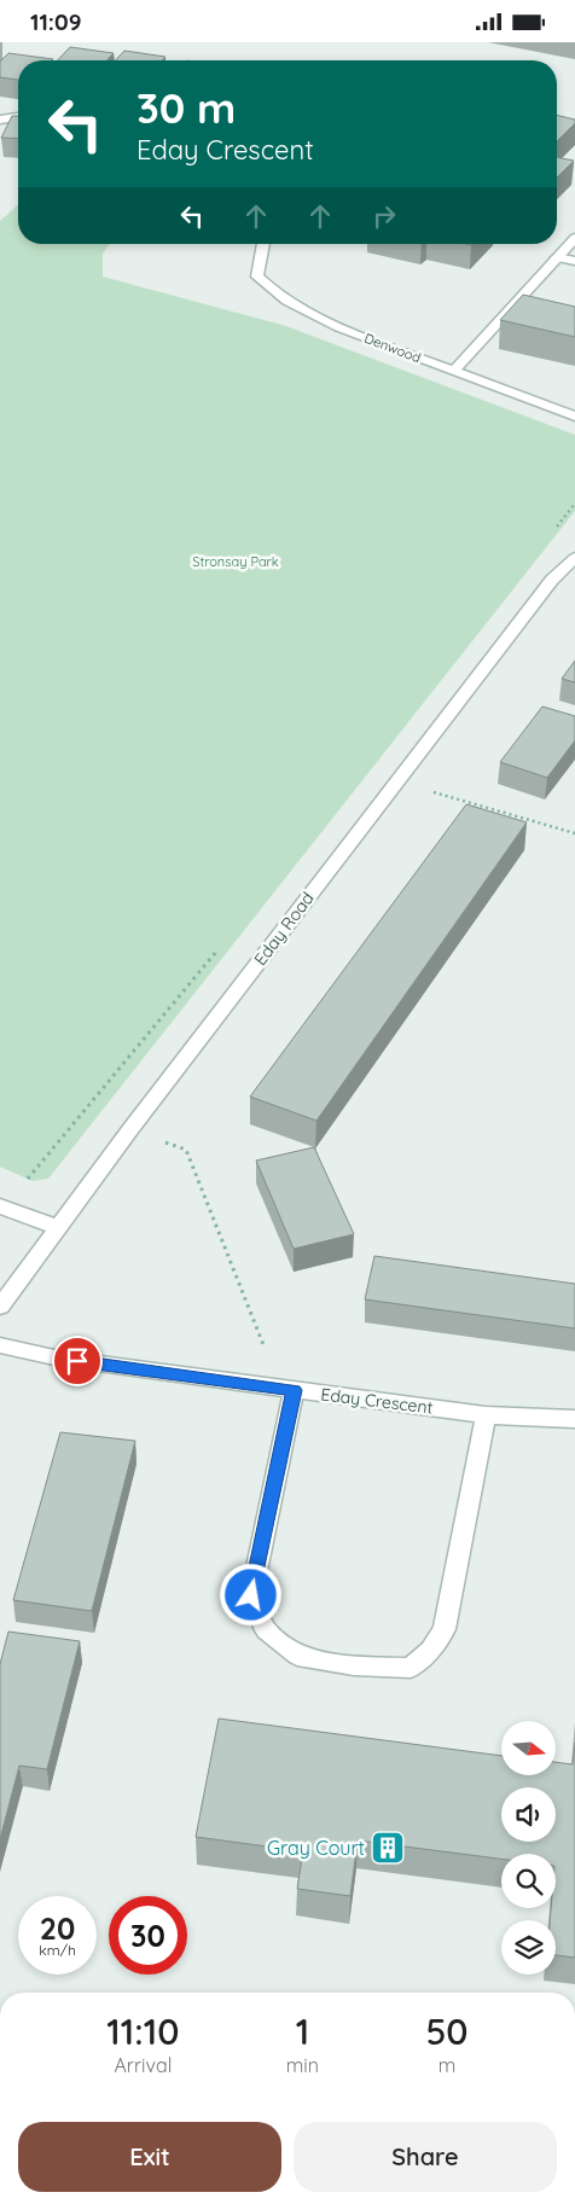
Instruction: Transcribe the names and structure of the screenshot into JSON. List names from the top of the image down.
{
  "streets": {
    "street": ["Denwood", "Eday Road", "Eday Crescent"]
  },
  "parks": ["Stronsay Park"],
  "places": {
    "building": ["Gray Court"]
  },
  "north": "right",
  "page": {
    "status": "11:09",
    "turn": ["30 m", "Eday Crescent"],
    "speed": "20 km/h",
    "limit": "30",
    "eta": [
      "11:10",
      "Arrival",
      "1",
      "min",
      "50",
      "m"
    ],
    "buttons": ["Exit", "Share"]
  }
}
